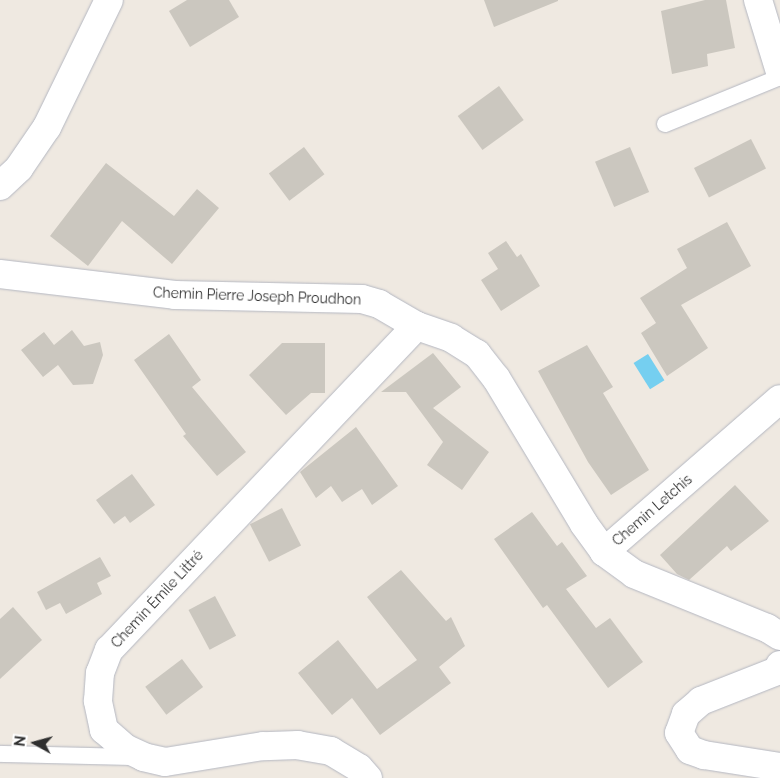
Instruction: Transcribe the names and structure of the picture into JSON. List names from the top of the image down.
{
  "streets": {
    "street": ["Chemin Pierre Joseph Proudhon", "Chemin Letchis", "Chemin Émile Littré"]
  },
  "crossings": [
    ["Chemin Pierre Joseph Proudhon", "Chemin Letchis"],
    ["Chemin Pierre Joseph Proudhon", "Chemin Émile Littré"]
  ],
  "north": "left"
}
